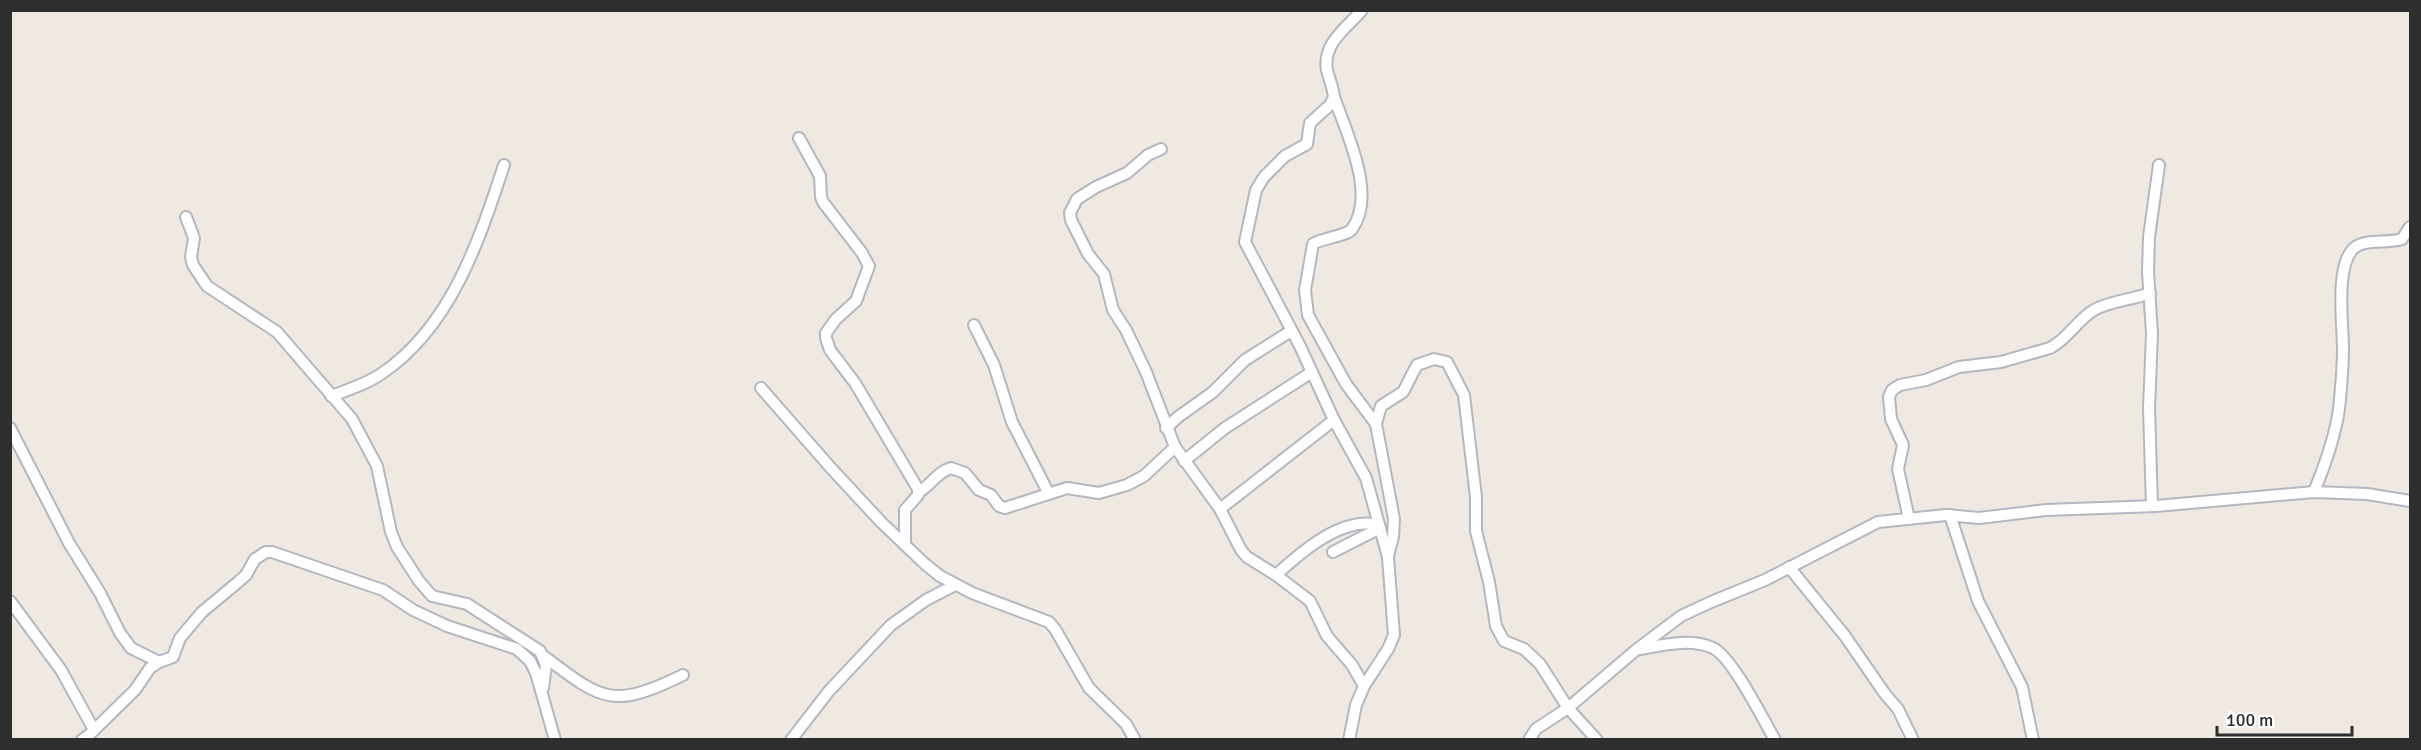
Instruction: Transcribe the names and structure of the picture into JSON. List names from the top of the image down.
{
  "scale_bar": "100 m"
}
